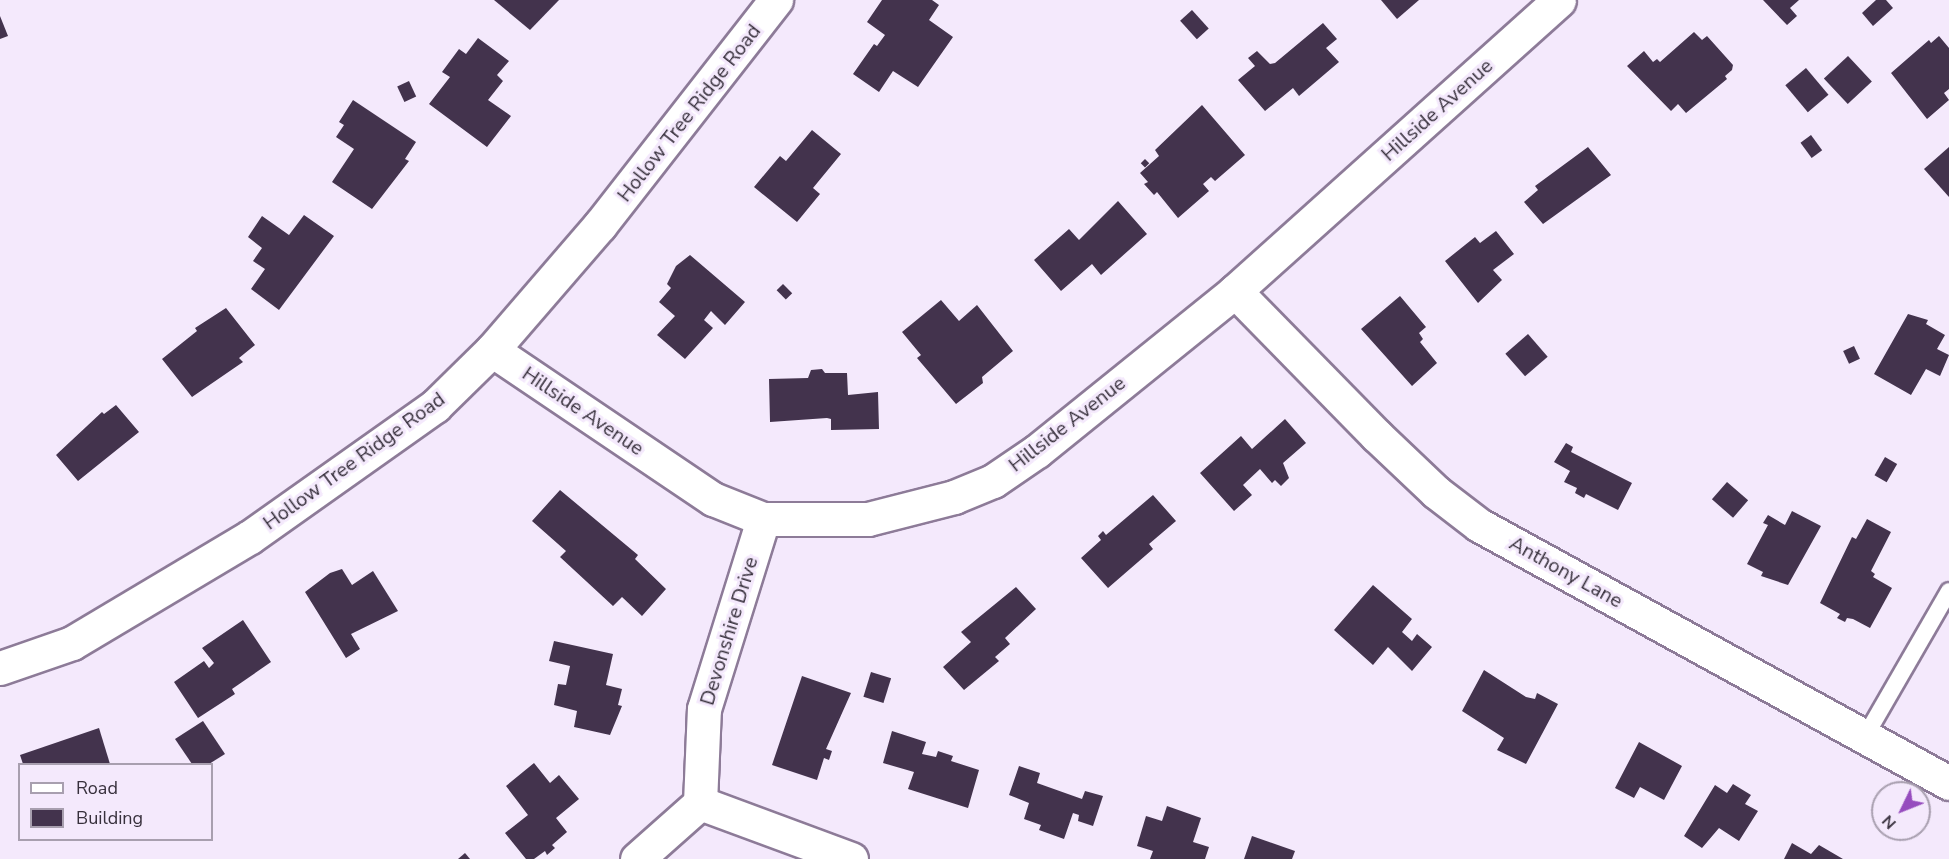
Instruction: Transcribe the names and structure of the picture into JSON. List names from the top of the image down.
{
  "streets": {
    "street": [
      "Hillside Avenue",
      "Hollow Tree Ridge Road",
      "Anthony Lane",
      "Devonshire Drive"
    ]
  },
  "crossings": [
    ["Hillside Avenue", "Hollow Tree Ridge Road"],
    ["Hillside Avenue", "Anthony Lane"],
    ["Hillside Avenue", "Devonshire Drive"]
  ],
  "legend": ["Road", "Building"],
  "north": "bottom left"
}
